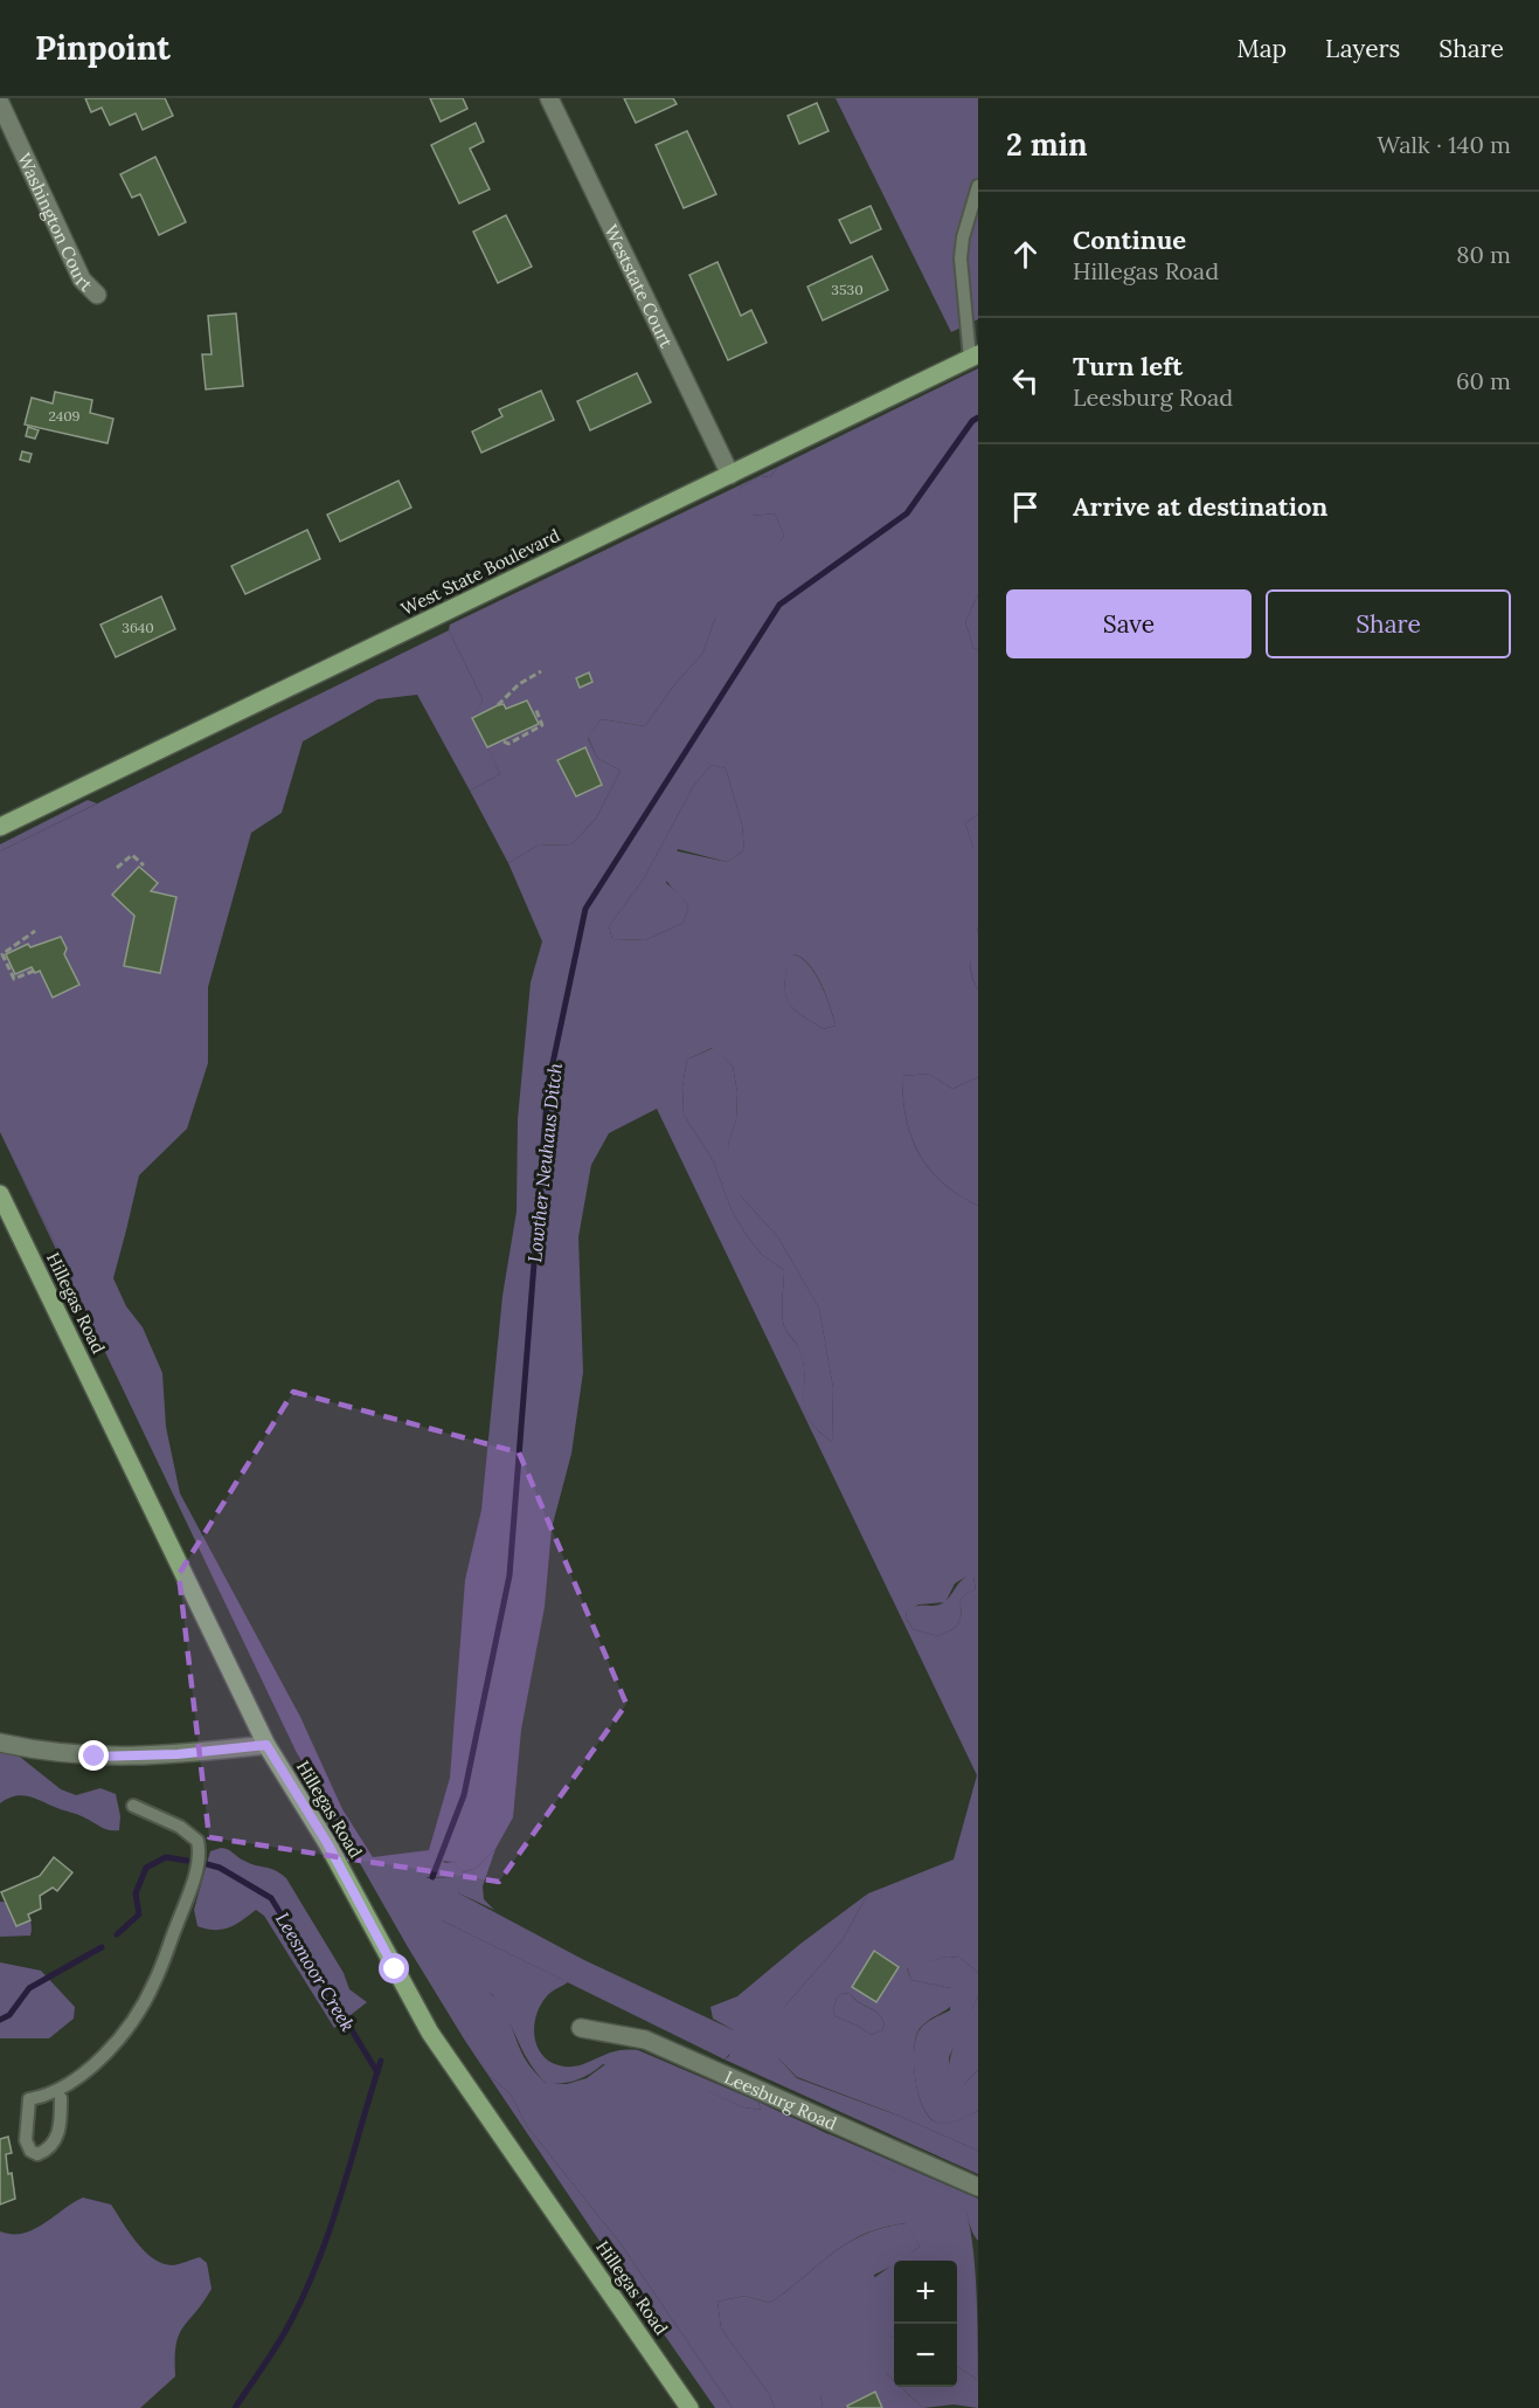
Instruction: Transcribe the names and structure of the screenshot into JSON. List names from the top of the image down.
{
  "streets": {
    "main road": ["West State Boulevard", "Hillegas Road"],
    "street": ["Washington Court", "Weststate Court", "Leesburg Road"]
  },
  "crossings": [
    ["Weststate Court", "West State Boulevard"]
  ],
  "water": ["Lowther Neuhaus Ditch", "Leesmoor Creek"],
  "house_numbers": ["3530", "2409", "3640"],
  "page": {
    "header": "Pinpoint",
    "nav": ["Map", "Layers", "Share"],
    "heading": ["2 min", "Walk · 140 m"],
    "list": [
      ["Continue", "Hillegas Road", "80 m"],
      ["Turn left", "Leesburg Road", "60 m"],
      "Arrive at destination"
    ],
    "buttons": ["Save", "Share"],
    "map_buttons": ["+", "−"]
  }
}
